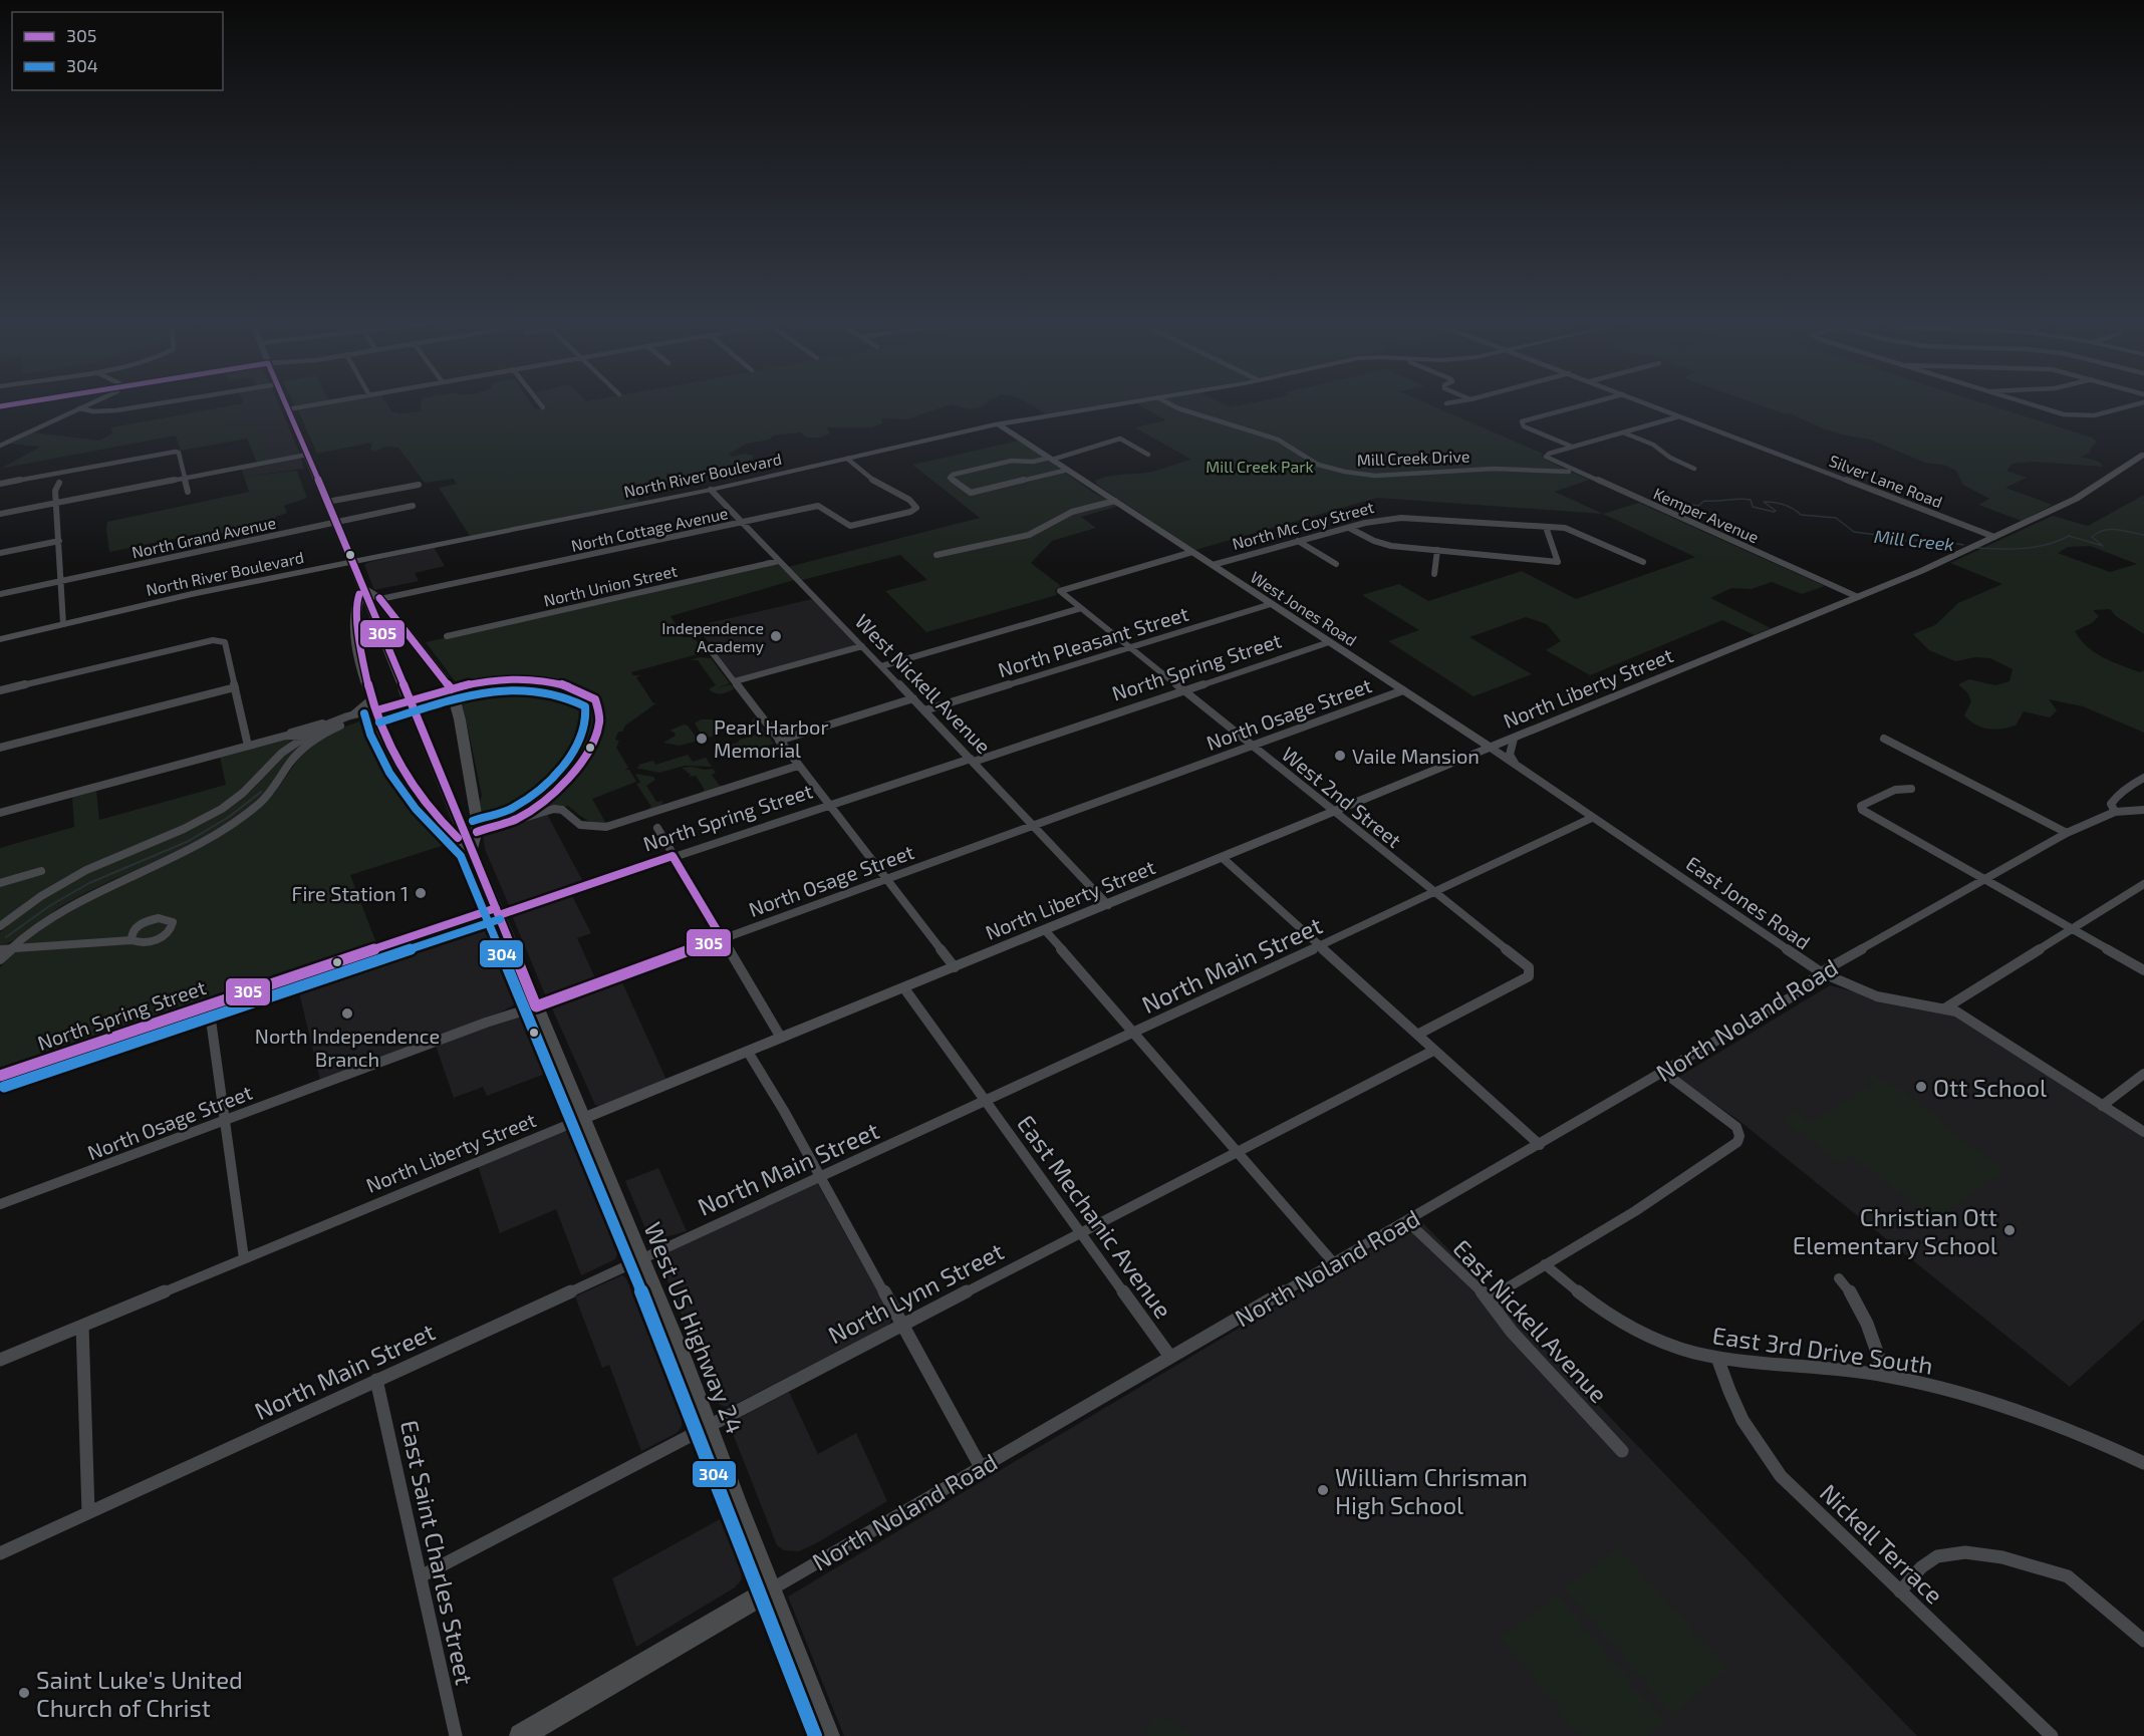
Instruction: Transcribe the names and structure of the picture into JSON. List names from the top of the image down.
{
  "streets": {
    "main road": [
      "North River Boulevard",
      "West Jones Road",
      "North Spring Street",
      "North Liberty Street",
      "North Noland Road",
      "West US Highway 24"
    ],
    "street": [
      "Mill Creek Drive",
      "Silver Lane Road",
      "Kemper Avenue",
      "North Mc Coy Street",
      "North Cottage Avenue",
      "North Grand Avenue",
      "North Union Street",
      "North Pleasant Street",
      "West Nickell Avenue",
      "North Osage Street",
      "West 2nd Street",
      "East Jones Road",
      "North Main Street",
      "East Mechanic Avenue",
      "North Lynn Street",
      "East Nickell Avenue",
      "East 3rd Drive South",
      "Nickell Terrace",
      "East Saint Charles Street"
    ]
  },
  "crossings": [
    ["Mill Creek Drive", "Kemper Avenue"],
    ["North River Boulevard", "North Cottage Avenue"],
    ["North River Boulevard", "West Jones Road"],
    ["North River Boulevard", "West Nickell Avenue"],
    ["North River Boulevard", "West US Highway 24"],
    ["Silver Lane Road", "North Liberty Street"],
    ["Kemper Avenue", "North Liberty Street"],
    ["North Mc Coy Street", "West Jones Road"],
    ["North Cottage Avenue", "West Nickell Avenue"],
    ["North Grand Avenue", "West US Highway 24"],
    ["North Union Street", "West Nickell Avenue"],
    ["West Jones Road", "North Pleasant Street"],
    ["West Jones Road", "North Spring Street"],
    ["West Jones Road", "North Liberty Street"],
    ["West Jones Road", "North Osage Street"],
    ["West Jones Road", "West 2nd Street"],
    ["West Jones Road", "East Jones Road"],
    ["West Jones Road", "North Main Street"],
    ["North Pleasant Street", "West Nickell Avenue"],
    ["North Pleasant Street", "West 2nd Street"],
    ["North Spring Street", "West Nickell Avenue"],
    ["North Spring Street", "West 2nd Street"],
    ["North Spring Street", "West US Highway 24"],
    ["West Nickell Avenue", "North Liberty Street"],
    ["West Nickell Avenue", "North Osage Street"],
    ["North Liberty Street", "West 2nd Street"],
    ["North Liberty Street", "East Mechanic Avenue"],
    ["North Liberty Street", "West US Highway 24"],
    ["North Osage Street", "West 2nd Street"],
    ["North Osage Street", "West US Highway 24"],
    ["West 2nd Street", "North Main Street"],
    ["East Jones Road", "North Main Street"],
    ["East Jones Road", "North Noland Road"],
    ["North Main Street", "East Mechanic Avenue"],
    ["North Main Street", "West US Highway 24"],
    ["North Main Street", "East Saint Charles Street"],
    ["North Noland Road", "East Mechanic Avenue"],
    ["North Noland Road", "East Nickell Avenue"],
    ["North Noland Road", "West US Highway 24"],
    ["East Mechanic Avenue", "North Lynn Street"],
    ["North Lynn Street", "West US Highway 24"],
    ["North Lynn Street", "East Saint Charles Street"],
    ["East 3rd Drive South", "Nickell Terrace"]
  ],
  "water": ["Mill Creek"],
  "parks": ["Mill Creek Park"],
  "places": [
    "Independence Academy",
    "Pearl Harbor Memorial",
    "Vaile Mansion",
    "Fire Station 1",
    "North Independence Branch",
    "Ott School",
    "Christian Ott Elementary School",
    "William Chrisman High School",
    "Saint Luke's United Church of Christ"
  ],
  "lines": ["transit line 305", "transit line 304"],
  "legend": ["305", "304"]
}
